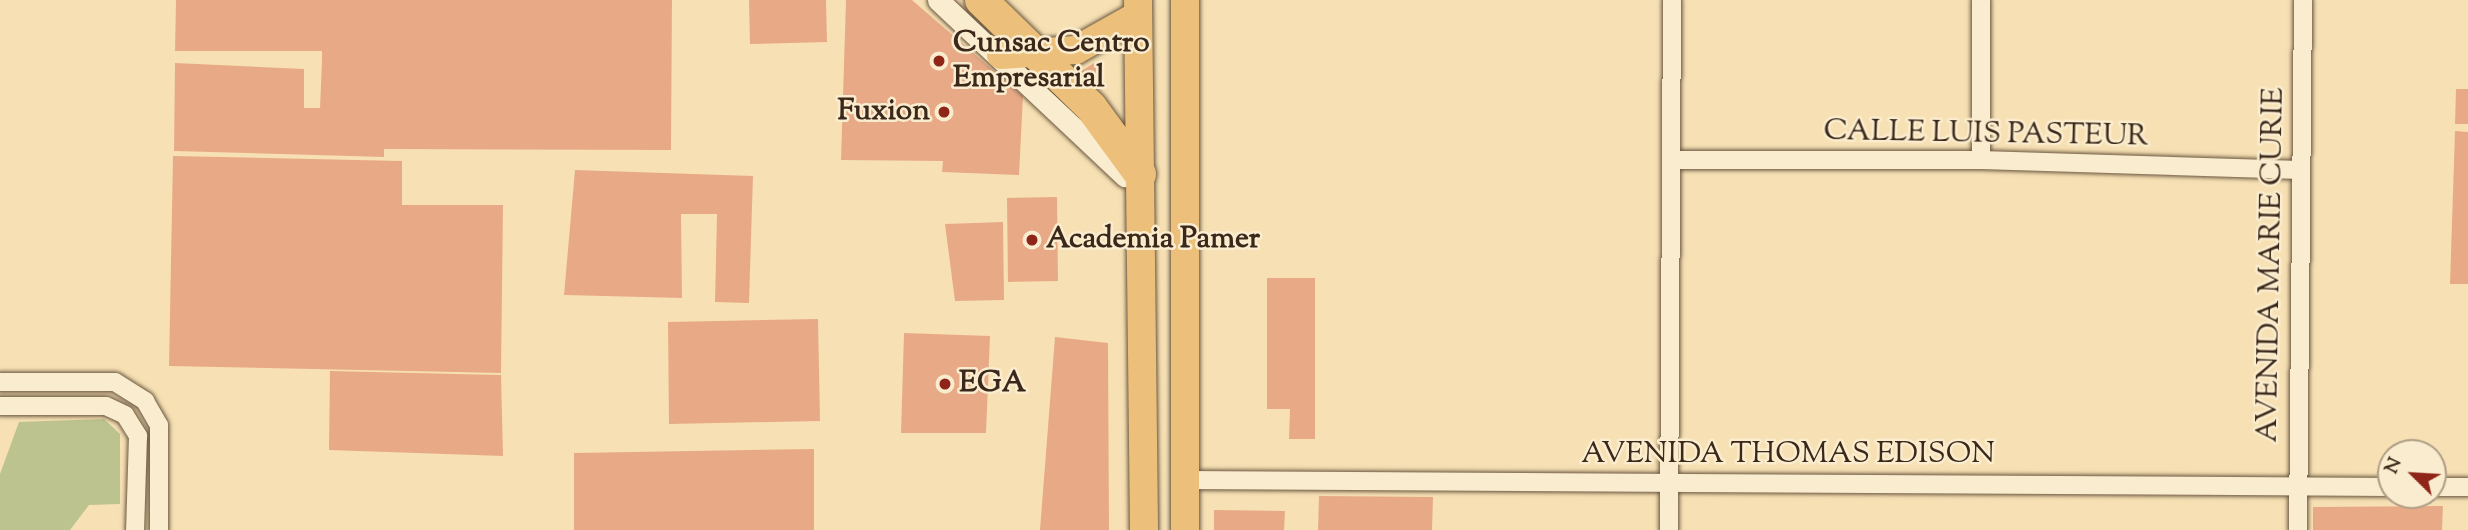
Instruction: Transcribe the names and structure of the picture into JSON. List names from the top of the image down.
{
  "streets": {
    "street": ["CALLE LUIS PASTEUR", "AVENIDA MARIE CURIE", "AVENIDA THOMAS EDISON"]
  },
  "crossings": [
    ["CALLE LUIS PASTEUR", "AVENIDA MARIE CURIE"],
    ["AVENIDA MARIE CURIE", "AVENIDA THOMAS EDISON"]
  ],
  "places": [
    "Cunsac Centro Empresarial",
    "Fuxion",
    "Academia Pamer",
    "EGA"
  ],
  "north": "top left"
}
